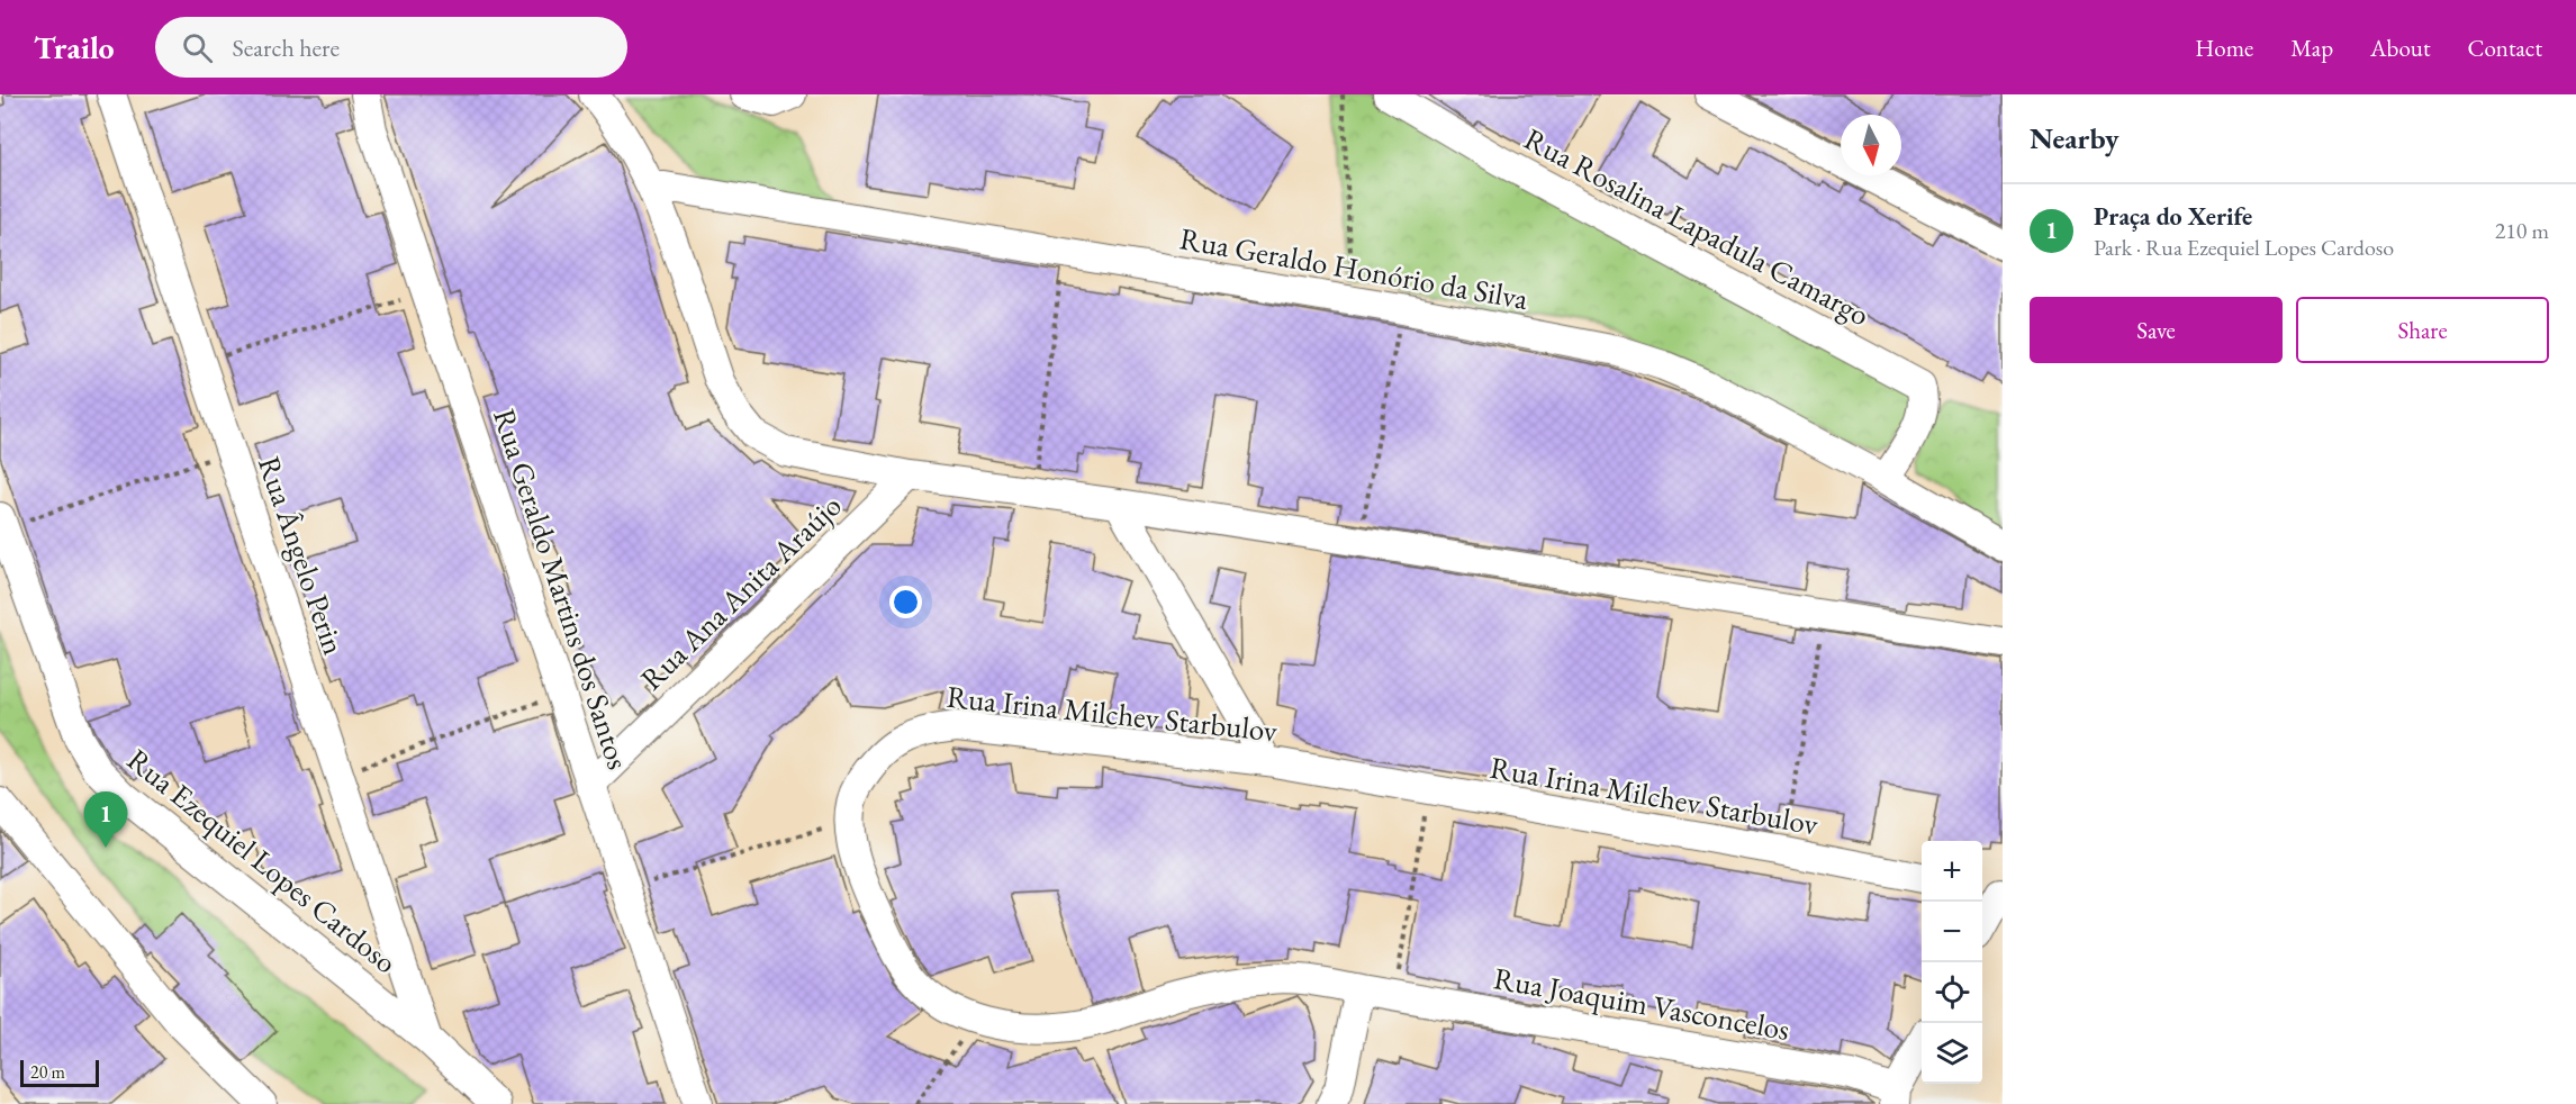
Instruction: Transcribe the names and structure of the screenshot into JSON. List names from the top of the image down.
{
  "streets": {
    "street": [
      "Rua Rosalina Lapadula Camargo",
      "Rua Geraldo Honório da Silva",
      "Rua Ângelo Perin",
      "Rua Geraldo Martins dos Santos",
      "Rua Ana Anita Araújo",
      "Rua Irina Milchev Starbulov",
      "Rua Ezequiel Lopes Cardoso",
      "Rua Joaquim Vasconcelos"
    ]
  },
  "crossings": [
    ["Rua Rosalina Lapadula Camargo", "Rua Geraldo Honório da Silva"],
    ["Rua Ângelo Perin", "Rua Ezequiel Lopes Cardoso"],
    ["Rua Geraldo Martins dos Santos", "Rua Ana Anita Araújo"],
    ["Rua Irina Milchev Starbulov", "Rua Joaquim Vasconcelos"]
  ],
  "scale_bar": "20 m",
  "north": "bottom",
  "page": {
    "header": "Trailo",
    "search": "Search here",
    "nav": [
      "Home",
      "Map",
      "About",
      "Contact"
    ],
    "heading": "Nearby",
    "list": [
      {
        "mark": "1",
        "name": "Praça do Xerife",
        "note": "Park · Rua Ezequiel Lopes Cardoso",
        "value": "210 m"
      }
    ],
    "buttons": ["Save", "Share"],
    "pins": "1",
    "map_buttons": ["+", "−"],
    "scale": "20 m"
  }
}
